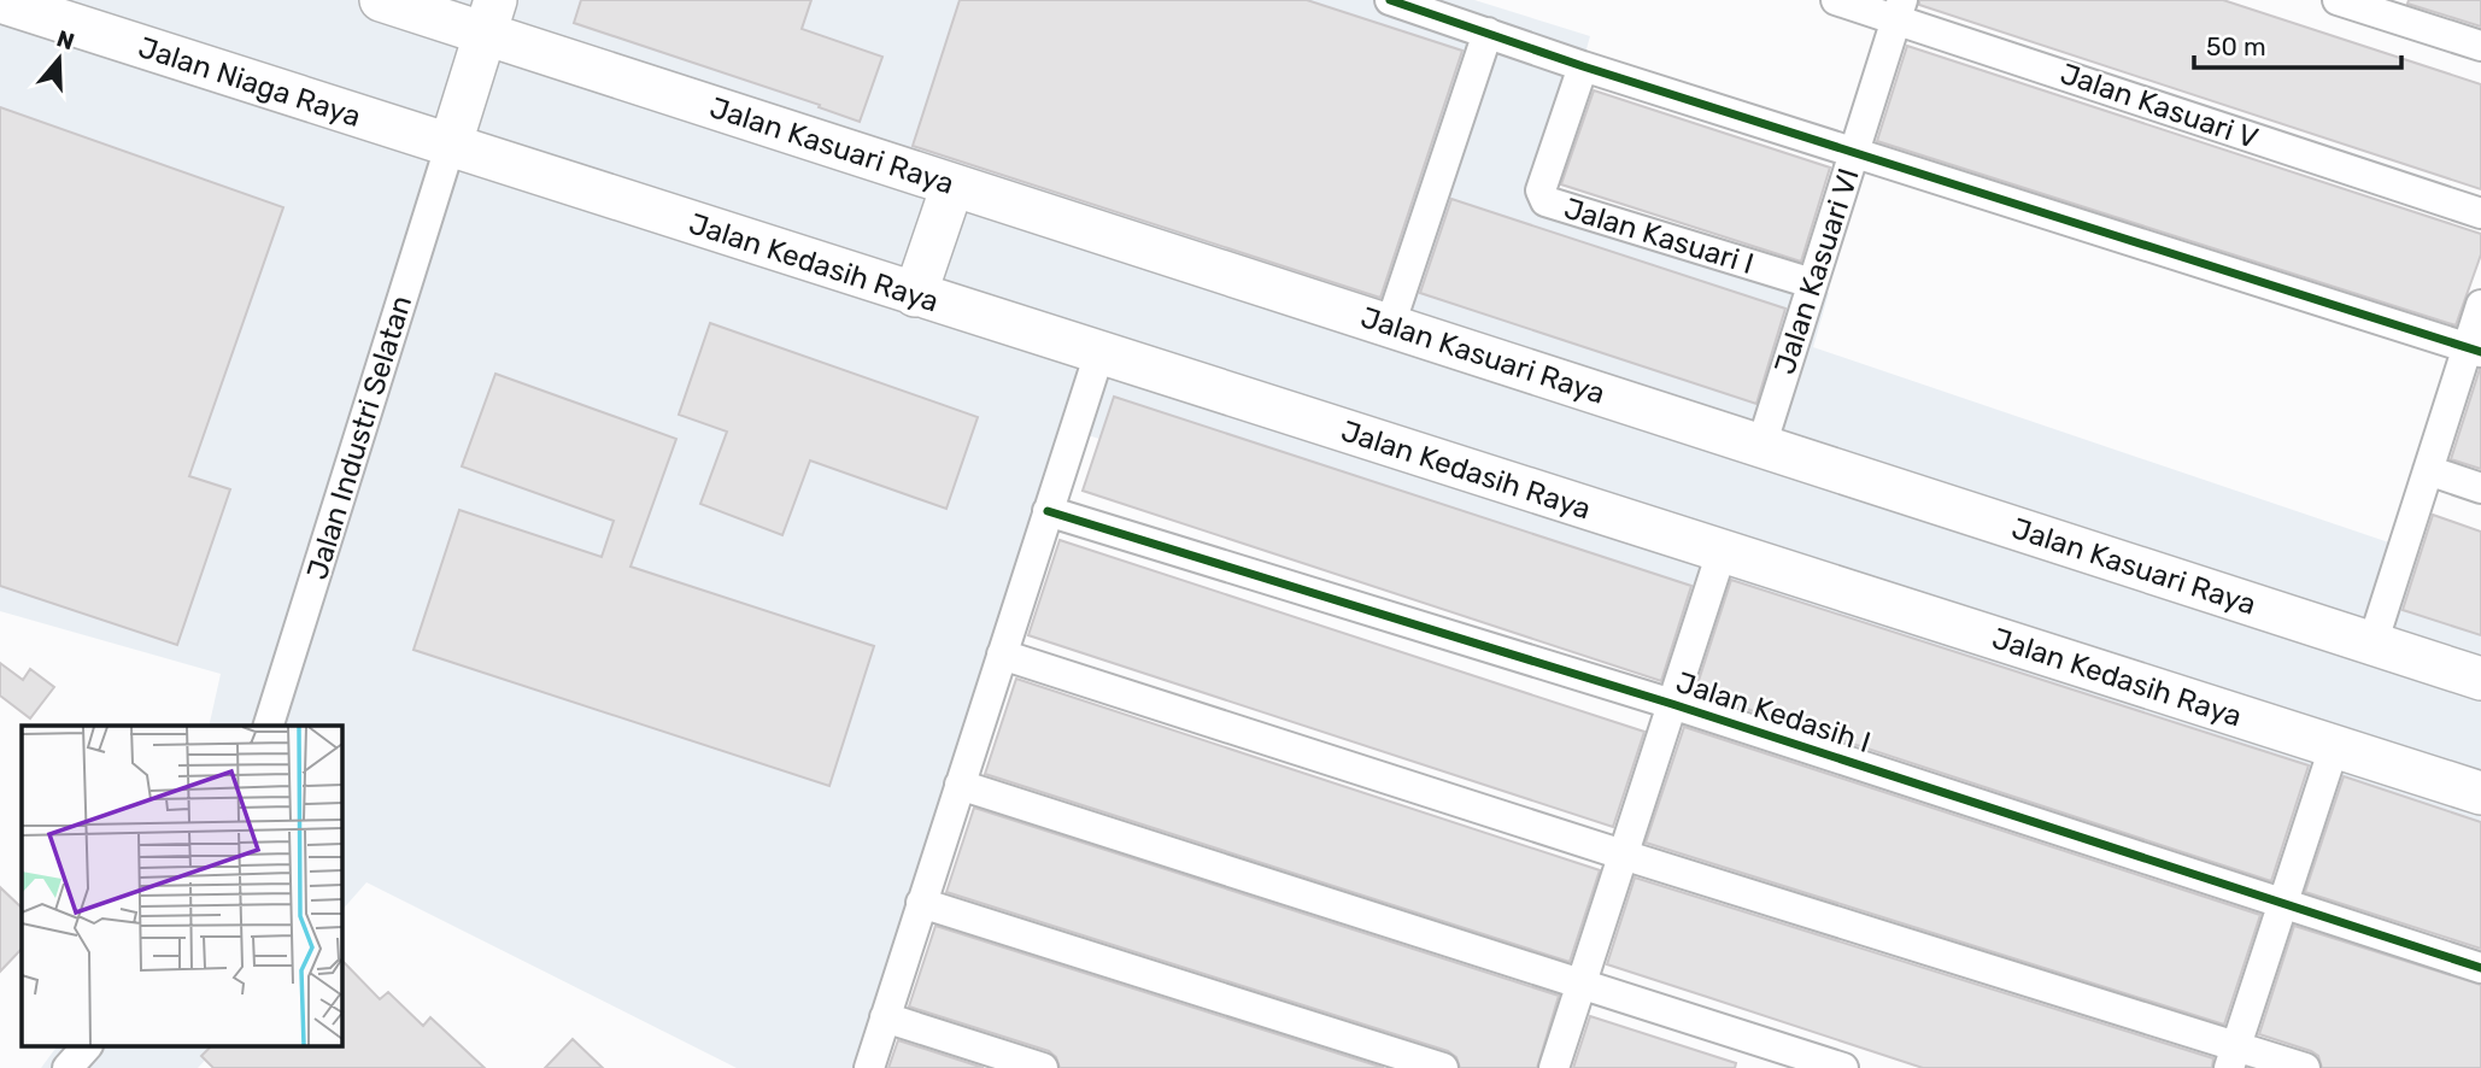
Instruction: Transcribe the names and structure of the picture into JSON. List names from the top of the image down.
{
  "streets": {
    "main road": ["Jalan Niaga Raya", "Jalan Kasuari Raya", "Jalan Kedasih Raya"],
    "street": [
      "Jalan Kasuari V",
      "Jalan Kasuari I",
      "Jalan Kasuari VI",
      "Jalan Industri Selatan",
      "Jalan Kedasih I"
    ]
  },
  "crossings": [
    ["Jalan Niaga Raya", "Jalan Kedasih Raya"],
    ["Jalan Niaga Raya", "Jalan Industri Selatan"],
    ["Jalan Kasuari V", "Jalan Kasuari VI"],
    ["Jalan Kasuari Raya", "Jalan Kasuari VI"],
    ["Jalan Kasuari I", "Jalan Kasuari VI"],
    ["Jalan Kedasih Raya", "Jalan Industri Selatan"]
  ],
  "scale_bar": "50 m",
  "north": "top"
}
